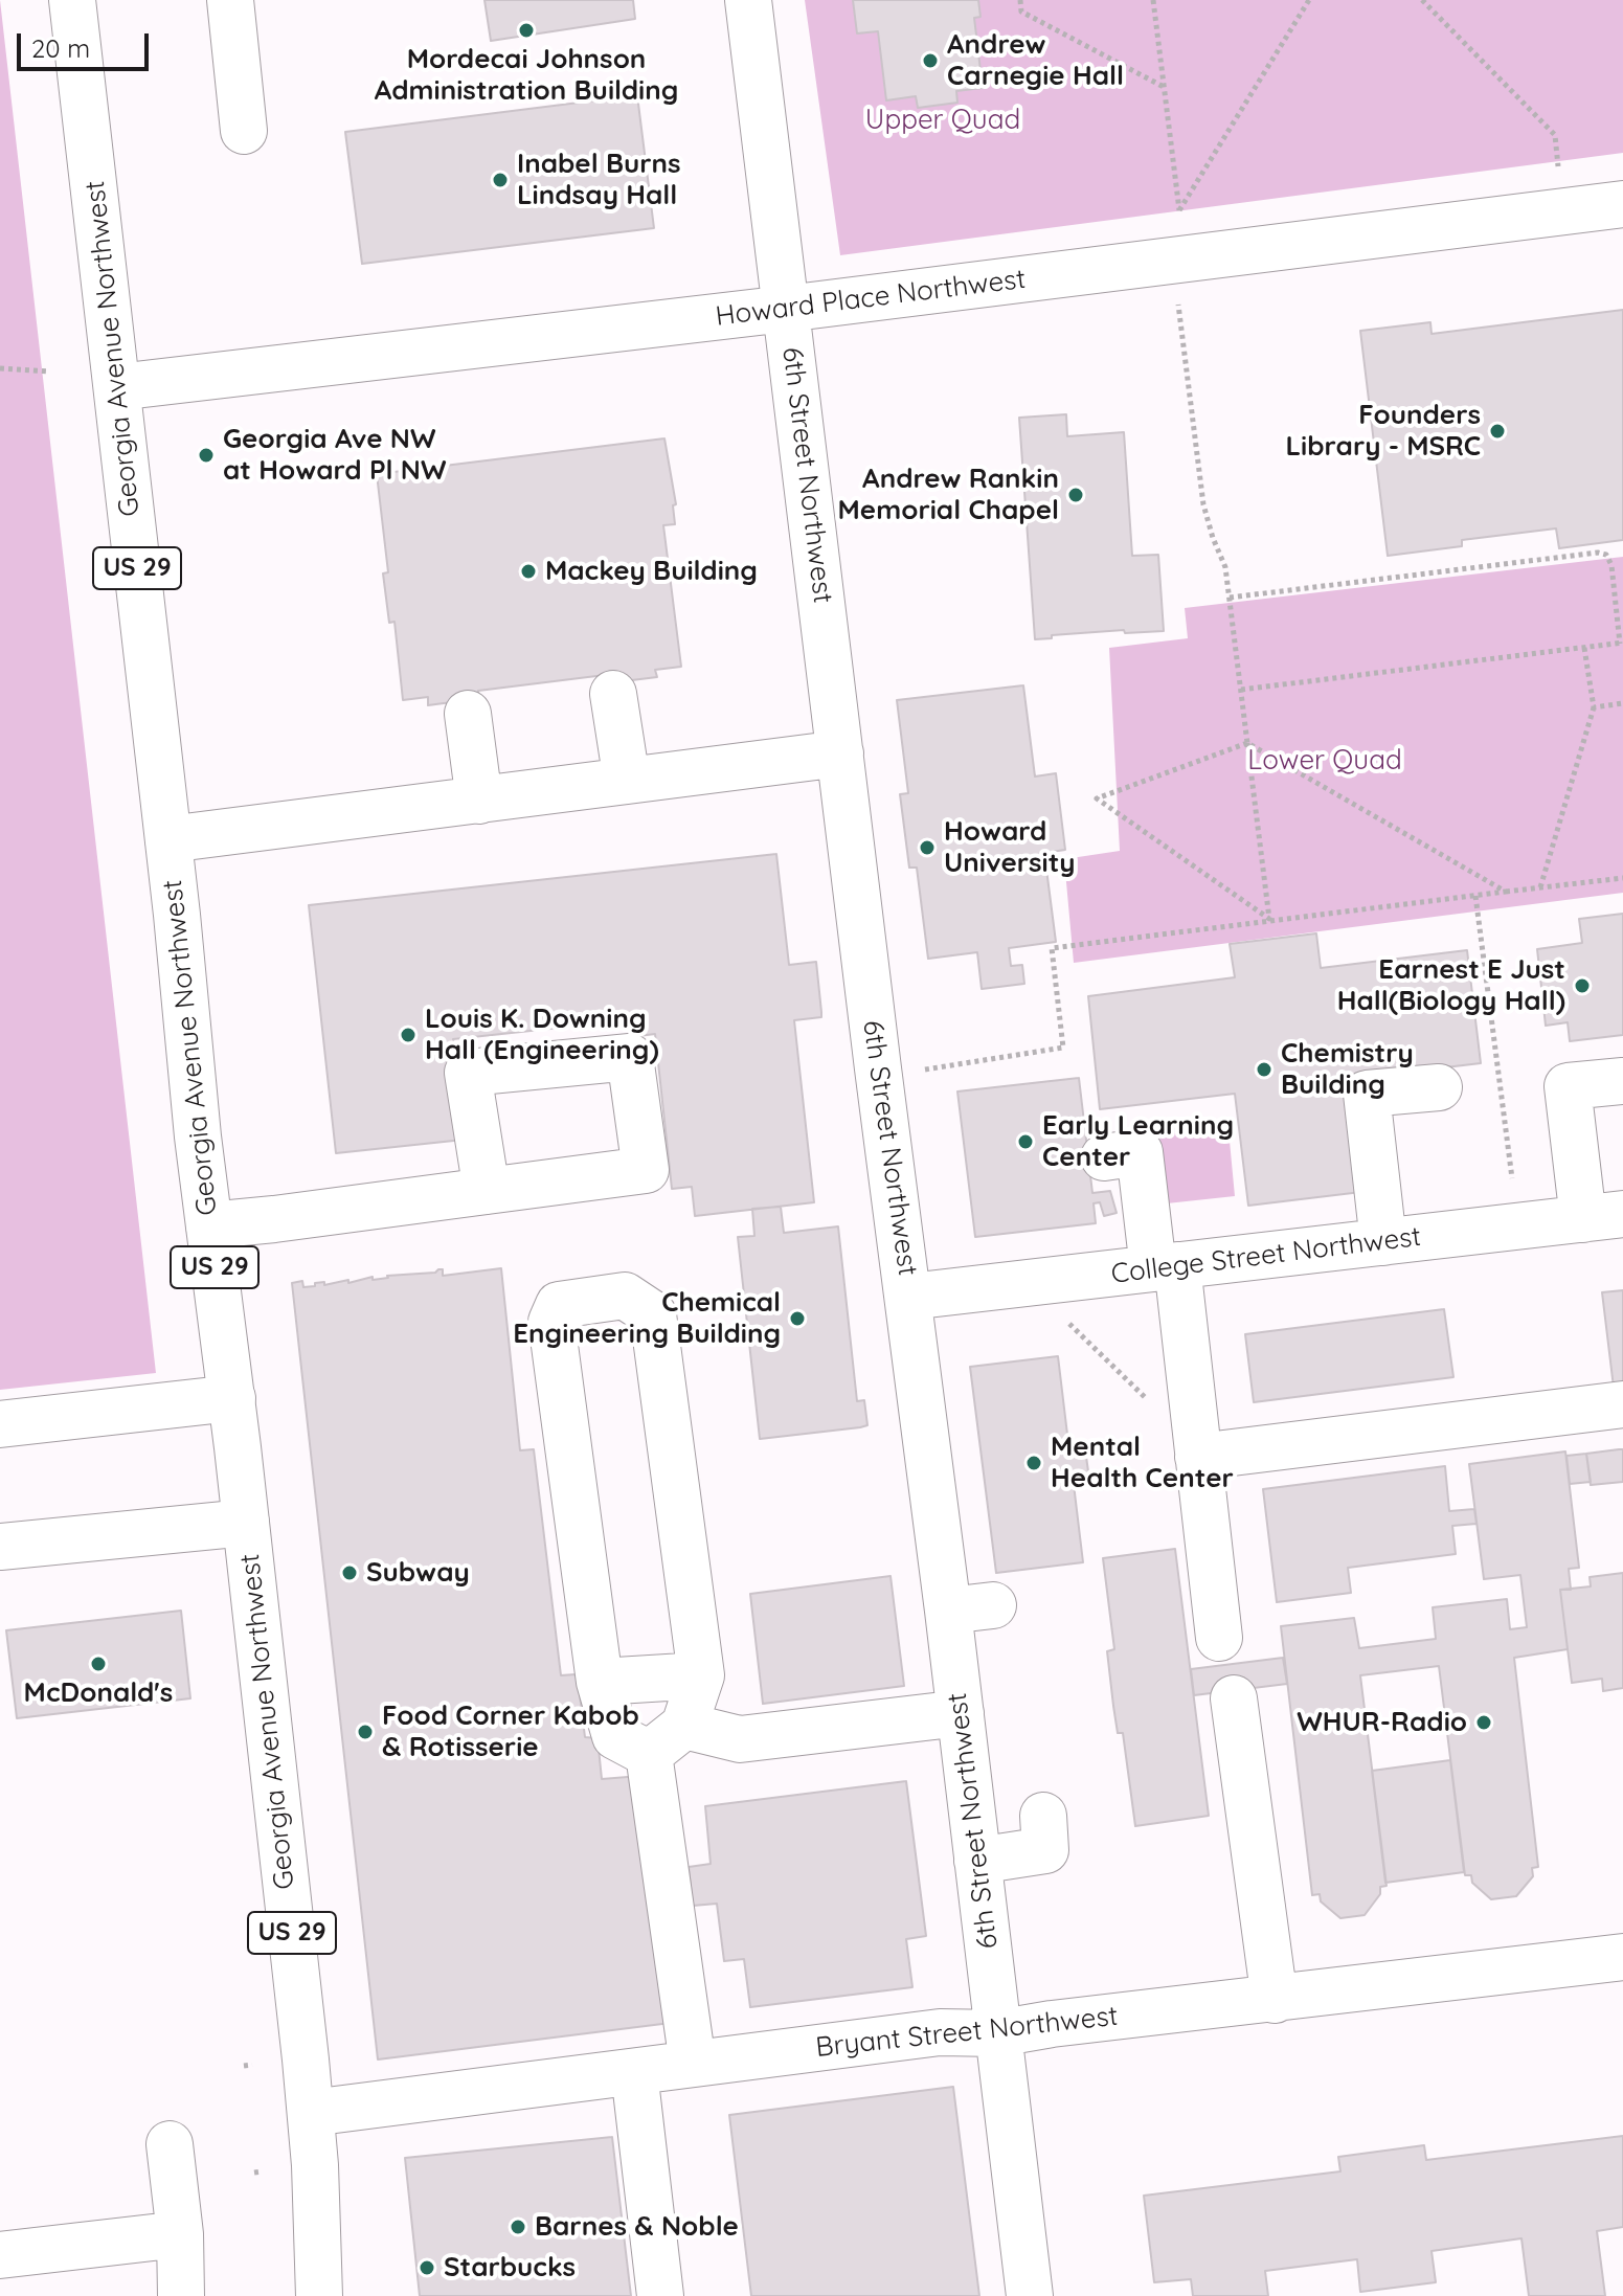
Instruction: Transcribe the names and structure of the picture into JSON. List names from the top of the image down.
{
  "streets": {
    "main road": [
      "Howard Place Northwest",
      "Georgia Avenue Northwest",
      "6th Street Northwest",
      "US 29",
      "College Street Northwest",
      "Bryant Street Northwest"
    ]
  },
  "crossings": [
    ["Howard Place Northwest", "Georgia Avenue Northwest"],
    ["Howard Place Northwest", "6th Street Northwest"],
    ["Georgia Avenue Northwest", "Bryant Street Northwest"],
    ["6th Street Northwest", "College Street Northwest"],
    ["6th Street Northwest", "Bryant Street Northwest"]
  ],
  "parks": ["Upper Quad", "Lower Quad"],
  "places": [
    "Mordecai Johnson Administration Building",
    "Andrew Carnegie Hall",
    "Inabel Burns Lindsay Hall",
    "Founders Library - MSRC",
    "Georgia Ave NW at Howard Pl NW",
    "Andrew Rankin Memorial Chapel",
    "Mackey Building",
    "Howard University",
    "Earnest E Just Hall(Biology Hall)",
    "Louis K. Downing Hall (Engineering)",
    "Chemistry Building",
    "Early Learning Center",
    "Chemical Engineering Building",
    "Mental Health Center",
    "Subway",
    "McDonald's",
    "WHUR-Radio",
    "Food Corner Kabob & Rotisserie",
    "Barnes & Noble",
    "Starbucks"
  ],
  "scale_bar": "20 m"
}
